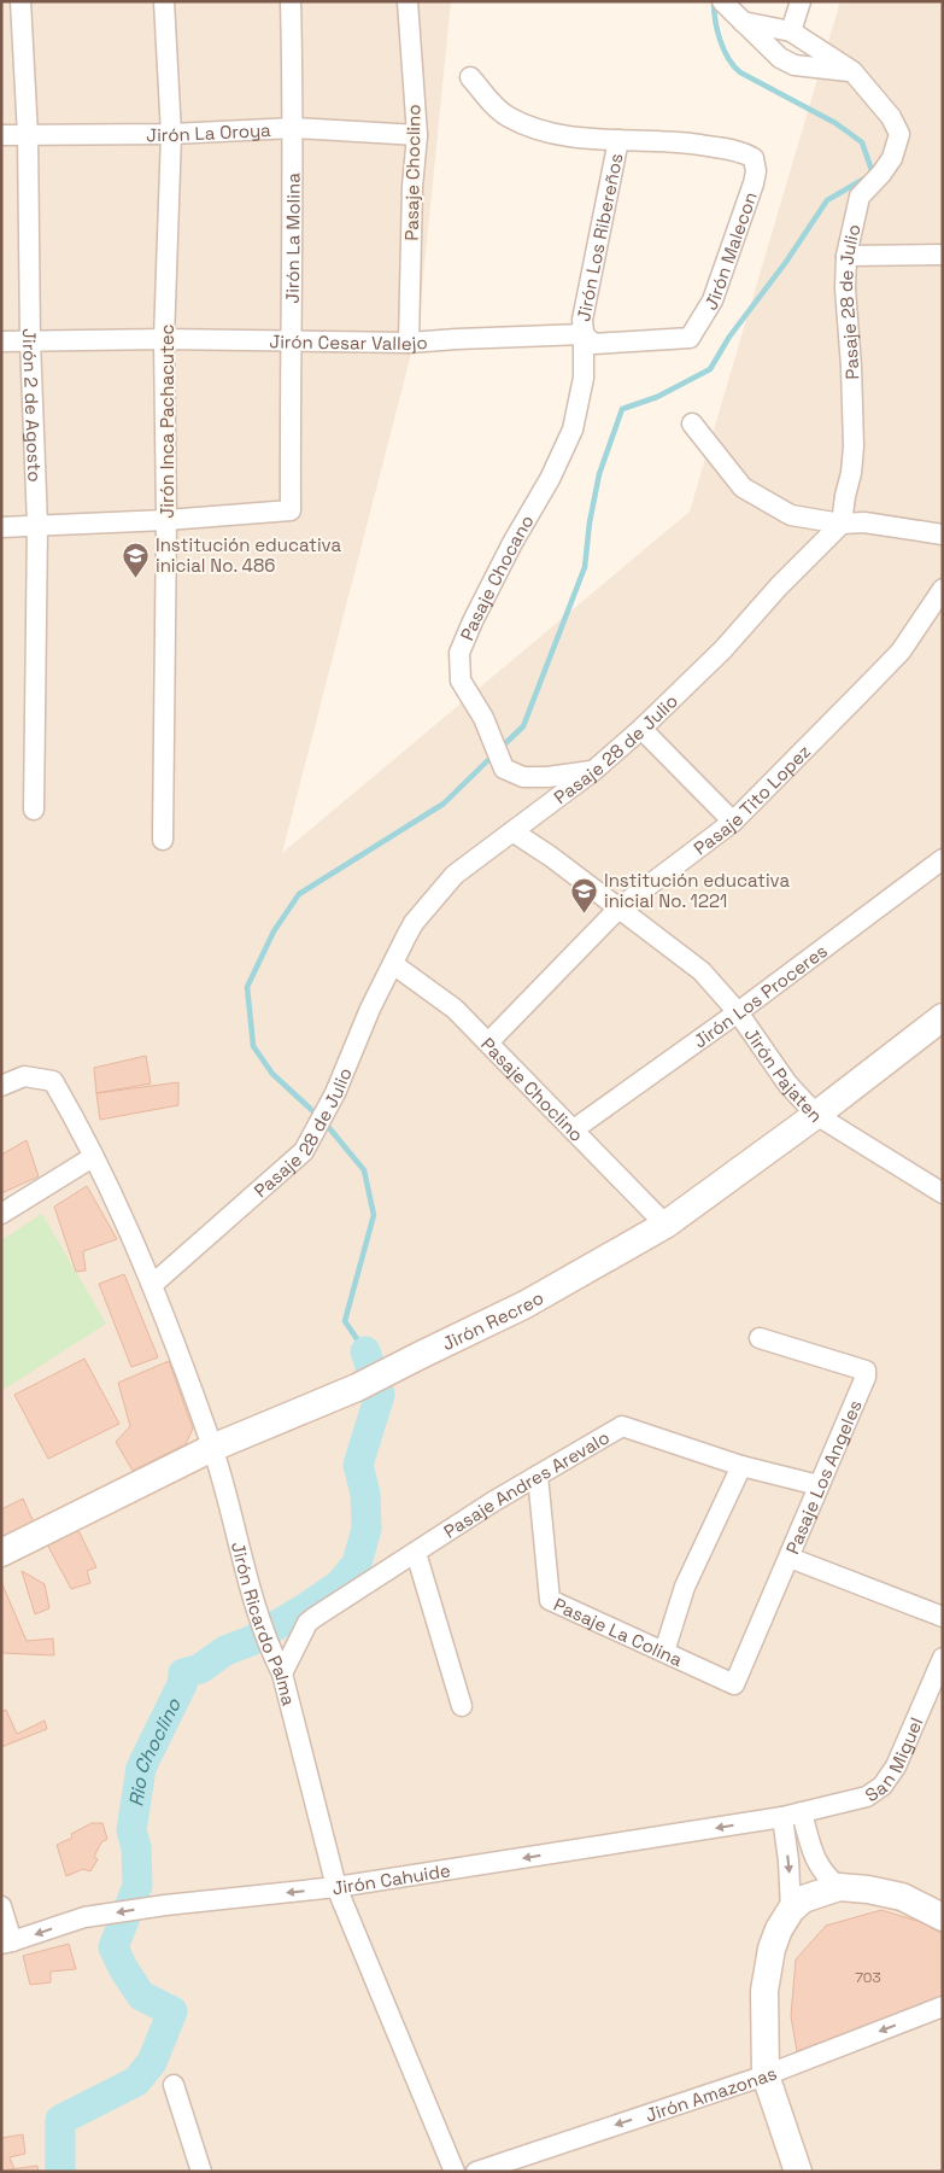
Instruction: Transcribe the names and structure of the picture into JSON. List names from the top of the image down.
{
  "streets": {
    "main road": ["Jirón Recreo"],
    "street": [
      "Jirón La Oroya",
      "Pasaje Choclino",
      "Jirón La Molina",
      "Jirón Los Ribereños",
      "Jirón Malecon",
      "Pasaje 28 de Julio",
      "Jirón Cesar Vallejo",
      "Jirón 2 de Agosto",
      "Jirón Inca Pachacutec",
      "Pasaje Chocano",
      "Pasaje Tito Lopez",
      "Jirón Los Proceres",
      "Jirón Pajaten",
      "Pasaje Los Angeles",
      "Pasaje Andres Arevalo",
      "Jirón Ricardo Palma",
      "Pasaje La Colina",
      "San Miguel",
      "Jirón Cahuide",
      "Jirón Amazonas"
    ]
  },
  "crossings": [
    ["Jirón La Oroya", "Pasaje Choclino"],
    ["Jirón La Oroya", "Jirón La Molina"],
    ["Jirón La Oroya", "Jirón 2 de Agosto"],
    ["Jirón La Oroya", "Jirón Inca Pachacutec"],
    ["Pasaje Choclino", "Pasaje 28 de Julio"],
    ["Pasaje Choclino", "Jirón Cesar Vallejo"],
    ["Pasaje Choclino", "Pasaje Tito Lopez"],
    ["Pasaje Choclino", "Jirón Los Proceres"],
    ["Pasaje Choclino", "Jirón Recreo"],
    ["Jirón La Molina", "Jirón Cesar Vallejo"],
    ["Jirón La Molina", "Jirón Inca Pachacutec"],
    ["Jirón Los Ribereños", "Jirón Malecon"],
    ["Jirón Los Ribereños", "Jirón Cesar Vallejo"],
    ["Jirón Los Ribereños", "Pasaje Chocano"],
    ["Jirón Malecon", "Jirón Cesar Vallejo"],
    ["Pasaje 28 de Julio", "Pasaje Chocano"],
    ["Pasaje 28 de Julio", "Jirón Pajaten"],
    ["Pasaje 28 de Julio", "Jirón Ricardo Palma"],
    ["Jirón Cesar Vallejo", "Jirón 2 de Agosto"],
    ["Jirón Cesar Vallejo", "Jirón Inca Pachacutec"],
    ["Jirón Cesar Vallejo", "Pasaje Chocano"],
    ["Pasaje Tito Lopez", "Jirón Pajaten"],
    ["Jirón Los Proceres", "Jirón Pajaten"],
    ["Jirón Pajaten", "Jirón Recreo"],
    ["Jirón Recreo", "Jirón Ricardo Palma"],
    ["Pasaje Los Angeles", "Pasaje Andres Arevalo"],
    ["Pasaje Los Angeles", "Pasaje La Colina"],
    ["Pasaje Andres Arevalo", "Jirón Ricardo Palma"],
    ["Pasaje Andres Arevalo", "Pasaje La Colina"],
    ["Jirón Ricardo Palma", "Jirón Cahuide"],
    ["San Miguel", "Jirón Cahuide"]
  ],
  "one_way": ["Jirón Cahuide", "Jirón Amazonas"],
  "water": ["Rio Choclino"],
  "places": {
    "school or university": ["Institución educativa inicial No. 486", "Institución educativa inicial No. 1221"]
  },
  "house_numbers": ["703"]
}
